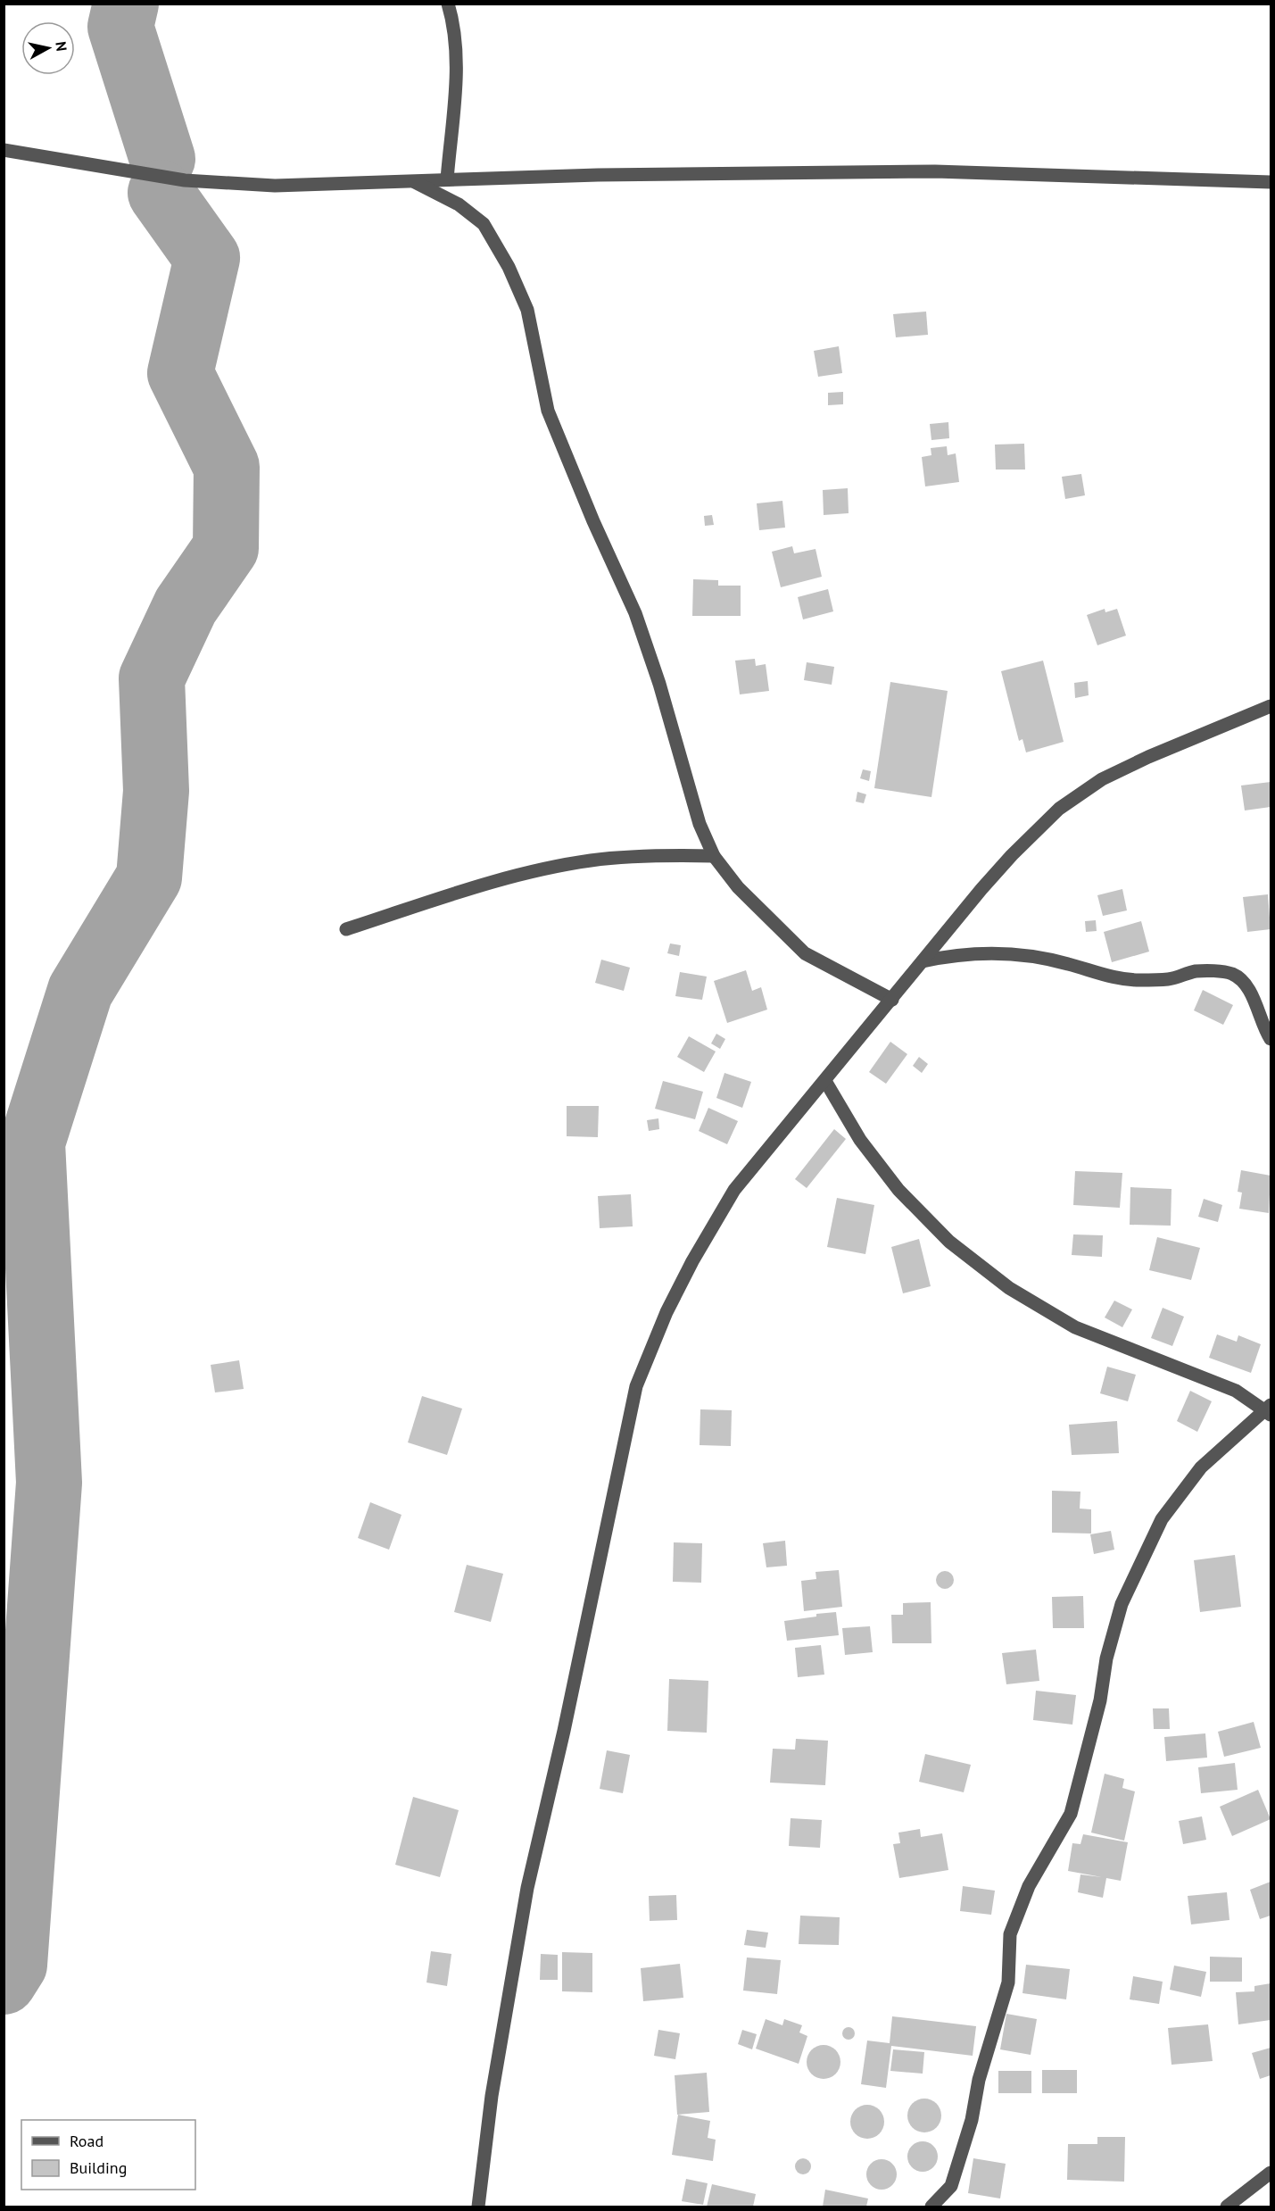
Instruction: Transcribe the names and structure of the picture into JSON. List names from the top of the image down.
{
  "legend": ["Road", "Building"],
  "north": "right"
}
